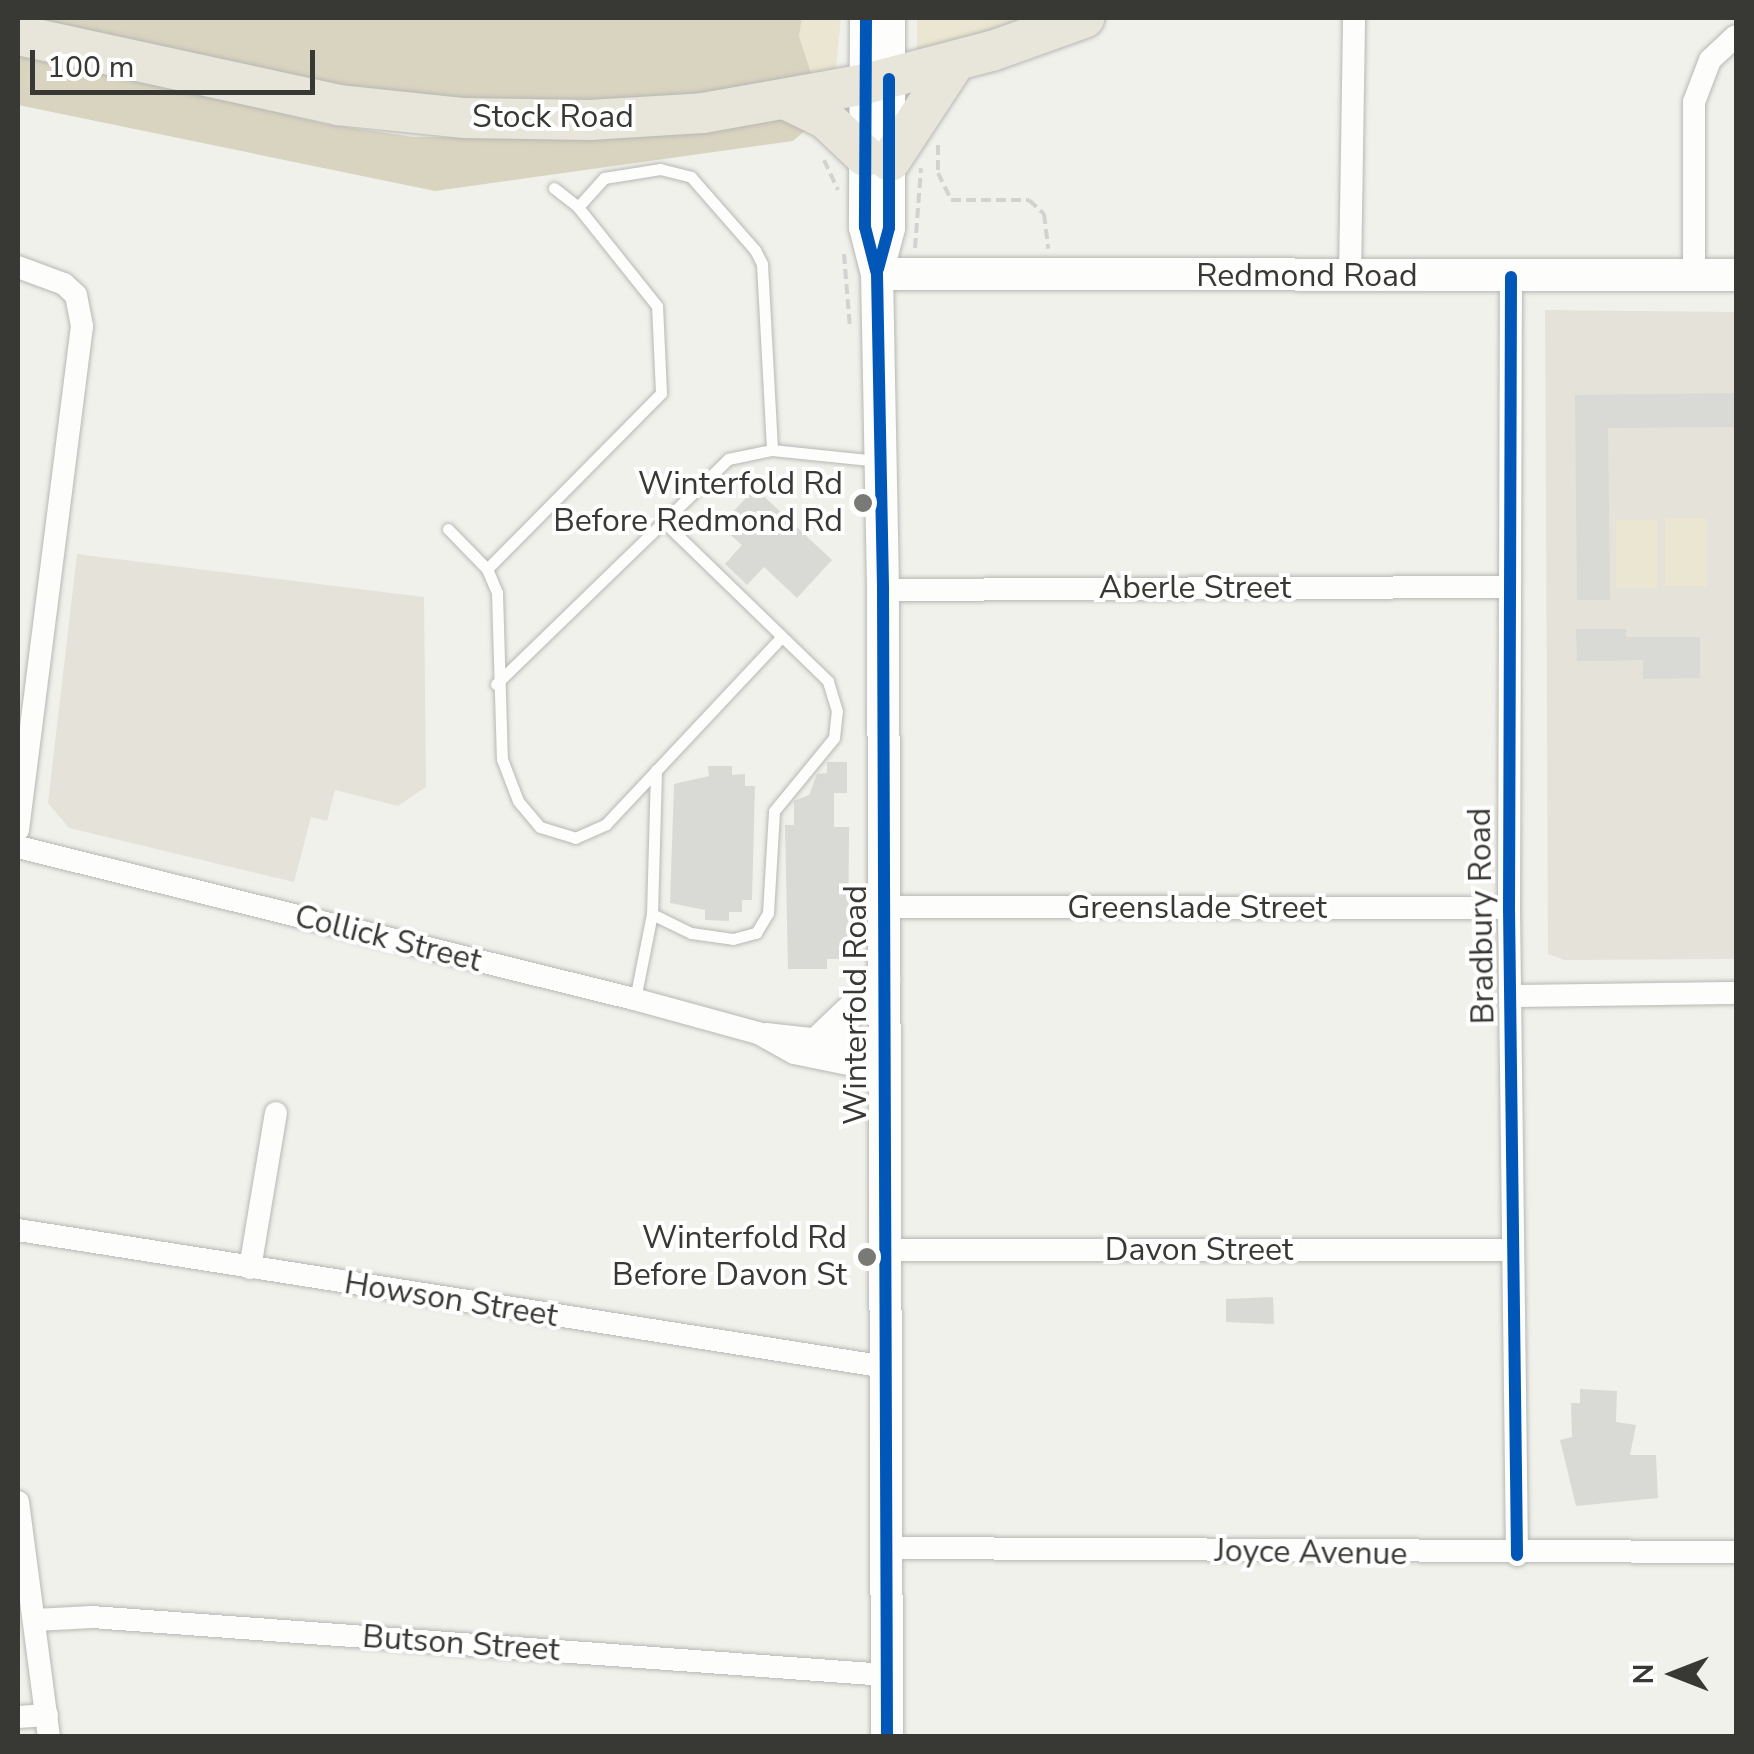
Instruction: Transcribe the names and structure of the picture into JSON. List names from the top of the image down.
{
  "streets": {
    "highway": ["Stock Road"],
    "main road": ["Redmond Road", "Winterfold Road"],
    "street": [
      "Aberle Street",
      "Greenslade Street",
      "Bradbury Road",
      "Collick Street",
      "Davon Street",
      "Howson Street",
      "Joyce Avenue",
      "Butson Street"
    ]
  },
  "crossings": [
    ["Stock Road", "Winterfold Road"],
    ["Redmond Road", "Bradbury Road"],
    ["Redmond Road", "Winterfold Road"],
    ["Aberle Street", "Bradbury Road"],
    ["Aberle Street", "Winterfold Road"],
    ["Greenslade Street", "Bradbury Road"],
    ["Greenslade Street", "Winterfold Road"],
    ["Bradbury Road", "Davon Street"],
    ["Bradbury Road", "Joyce Avenue"],
    ["Collick Street", "Winterfold Road"],
    ["Winterfold Road", "Davon Street"],
    ["Winterfold Road", "Howson Street"],
    ["Winterfold Road", "Joyce Avenue"],
    ["Winterfold Road", "Butson Street"]
  ],
  "places": ["Winterfold Rd Before Redmond Rd", "Winterfold Rd Before Davon St"],
  "scale_bar": "100 m",
  "north": "left"
}
